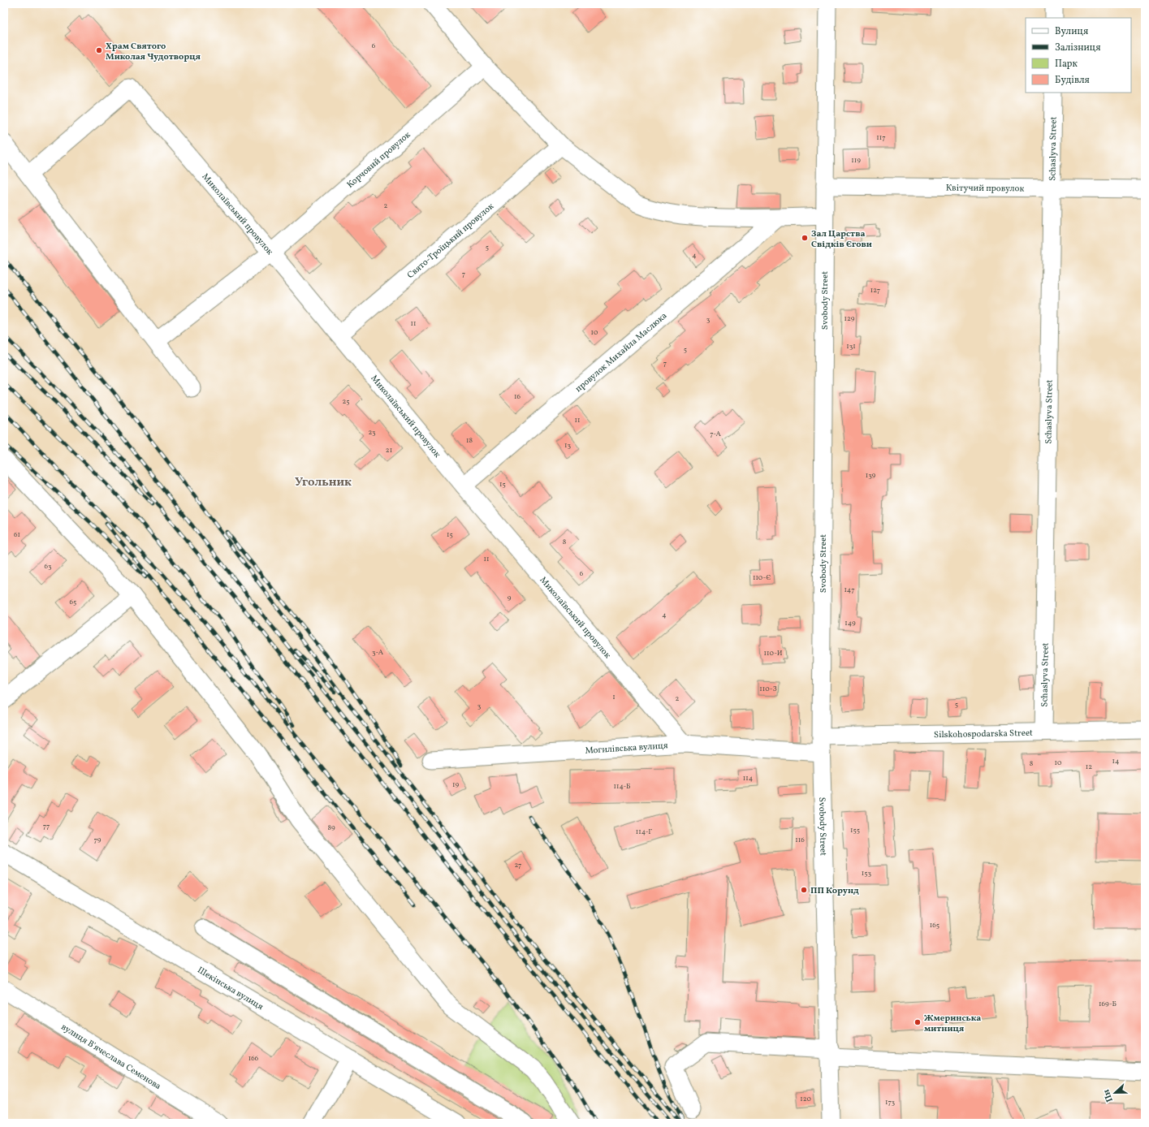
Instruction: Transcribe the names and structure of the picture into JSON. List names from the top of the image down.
{
  "streets": {
    "street": [
      "Schaslyva Street",
      "Корчовий провулок",
      "Квітучий провулок",
      "Миколаївський провулок",
      "Свято-Троїцький провулок",
      "Svobody Street",
      "провулок Михайла Маслюка",
      "Silskohospodarska Street",
      "Могилівська вулиця",
      "Шекінська вулиця",
      "вулиця В'ячеслава Семенова"
    ]
  },
  "crossings": [
    ["Schaslyva Street", "Квітучий провулок"],
    ["Schaslyva Street", "Silskohospodarska Street"],
    ["Корчовий провулок", "Миколаївський провулок"],
    ["Квітучий провулок", "Svobody Street"],
    ["Миколаївський провулок", "Свято-Троїцький провулок"],
    ["Миколаївський провулок", "провулок Михайла Маслюка"],
    ["Миколаївський провулок", "Могилівська вулиця"],
    ["Svobody Street", "Silskohospodarska Street"],
    ["Svobody Street", "Могилівська вулиця"],
    ["Silskohospodarska Street", "Могилівська вулиця"]
  ],
  "districts": ["Угольник"],
  "places": [
    "Храм Святого Миколая Чудотворця",
    "Зал Царства Свідків Єгови",
    "ПП Корунд",
    "Жмеринська митниця"
  ],
  "house_numbers": [
    "6",
    "117",
    "119",
    "2",
    "5",
    "4",
    "7",
    "127",
    "129",
    "3",
    "11",
    "10",
    "131",
    "5",
    "7",
    "16",
    "25",
    "11",
    "23",
    "7-А",
    "18",
    "13",
    "21",
    "139",
    "15",
    "61",
    "15",
    "8",
    "11",
    "63",
    "6",
    "110-Є",
    "147",
    "9",
    "65",
    "4",
    "149",
    "3-А",
    "110-И",
    "110-З",
    "1",
    "2",
    "5",
    "3",
    "14",
    "10",
    "8",
    "12",
    "114",
    "19",
    "114-Б",
    "77",
    "89",
    "155",
    "114-Г",
    "79",
    "116",
    "27",
    "153",
    "165",
    "169-Б",
    "166",
    "120",
    "173"
  ],
  "legend": [
    "Вулиця",
    "Залізниця",
    "Парк",
    "Будівля"
  ],
  "north": "left"
}
